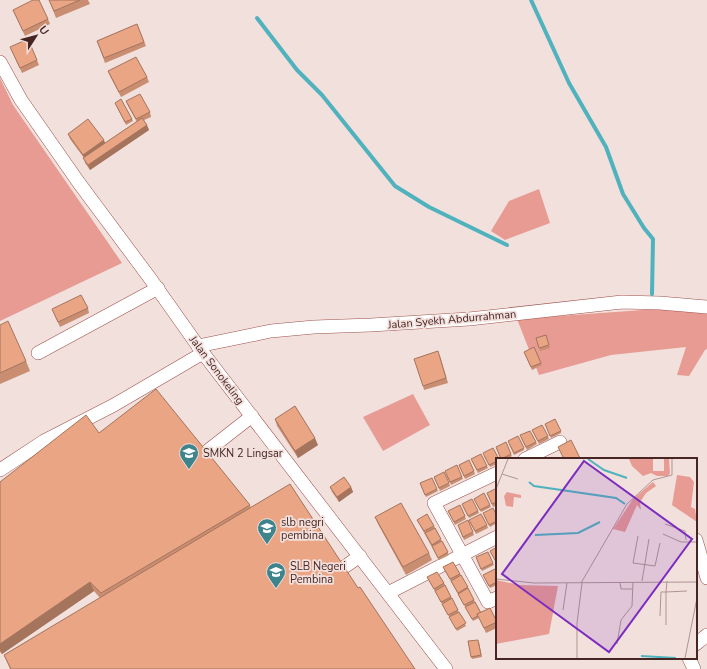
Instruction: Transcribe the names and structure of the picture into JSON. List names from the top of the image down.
{
  "streets": {
    "street": ["Jalan Syekh Abdurrahman", "Jalan Sonokeling"]
  },
  "crossings": [
    ["Jalan Syekh Abdurrahman", "Jalan Sonokeling"]
  ],
  "places": {
    "school or university": ["SMKN 2 Lingsar", "slb negri pembina", "SLB Negeri Pembina"]
  },
  "north": "top right"
}
